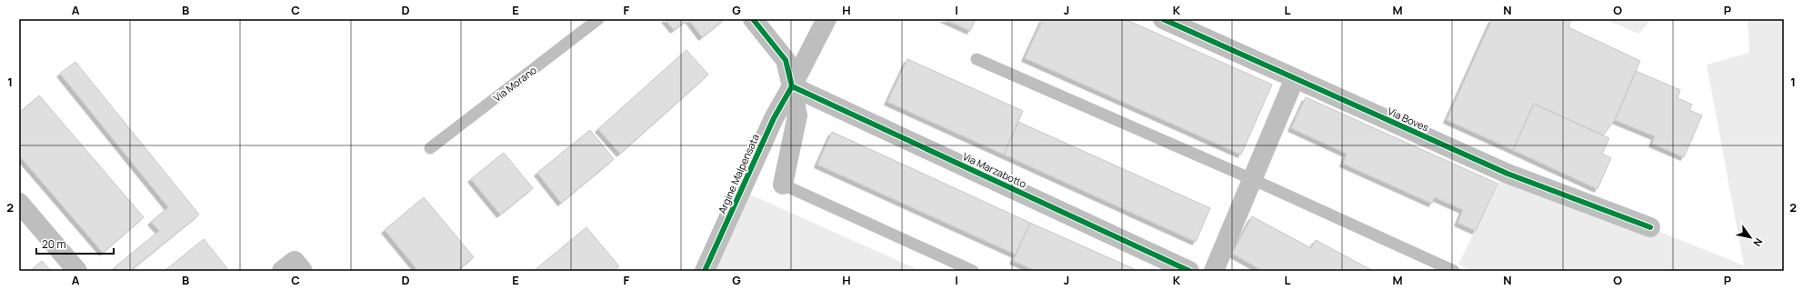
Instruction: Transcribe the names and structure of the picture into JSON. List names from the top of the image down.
{
  "streets": {
    "street": ["Via Boves", "Via Marzabotto", "Argine Malpensata"],
    "lane": ["Via Morano"]
  },
  "crossings": [
    ["Via Marzabotto", "Argine Malpensata"]
  ],
  "scale_bar": "20 m",
  "north": "bottom right",
  "grid": {
    "columns": [
      "A",
      "B",
      "C",
      "D",
      "E",
      "F",
      "G",
      "H",
      "I",
      "J",
      "K",
      "L",
      "M",
      "N",
      "O",
      "P"
    ],
    "rows": ["1", "2"]
  }
}
